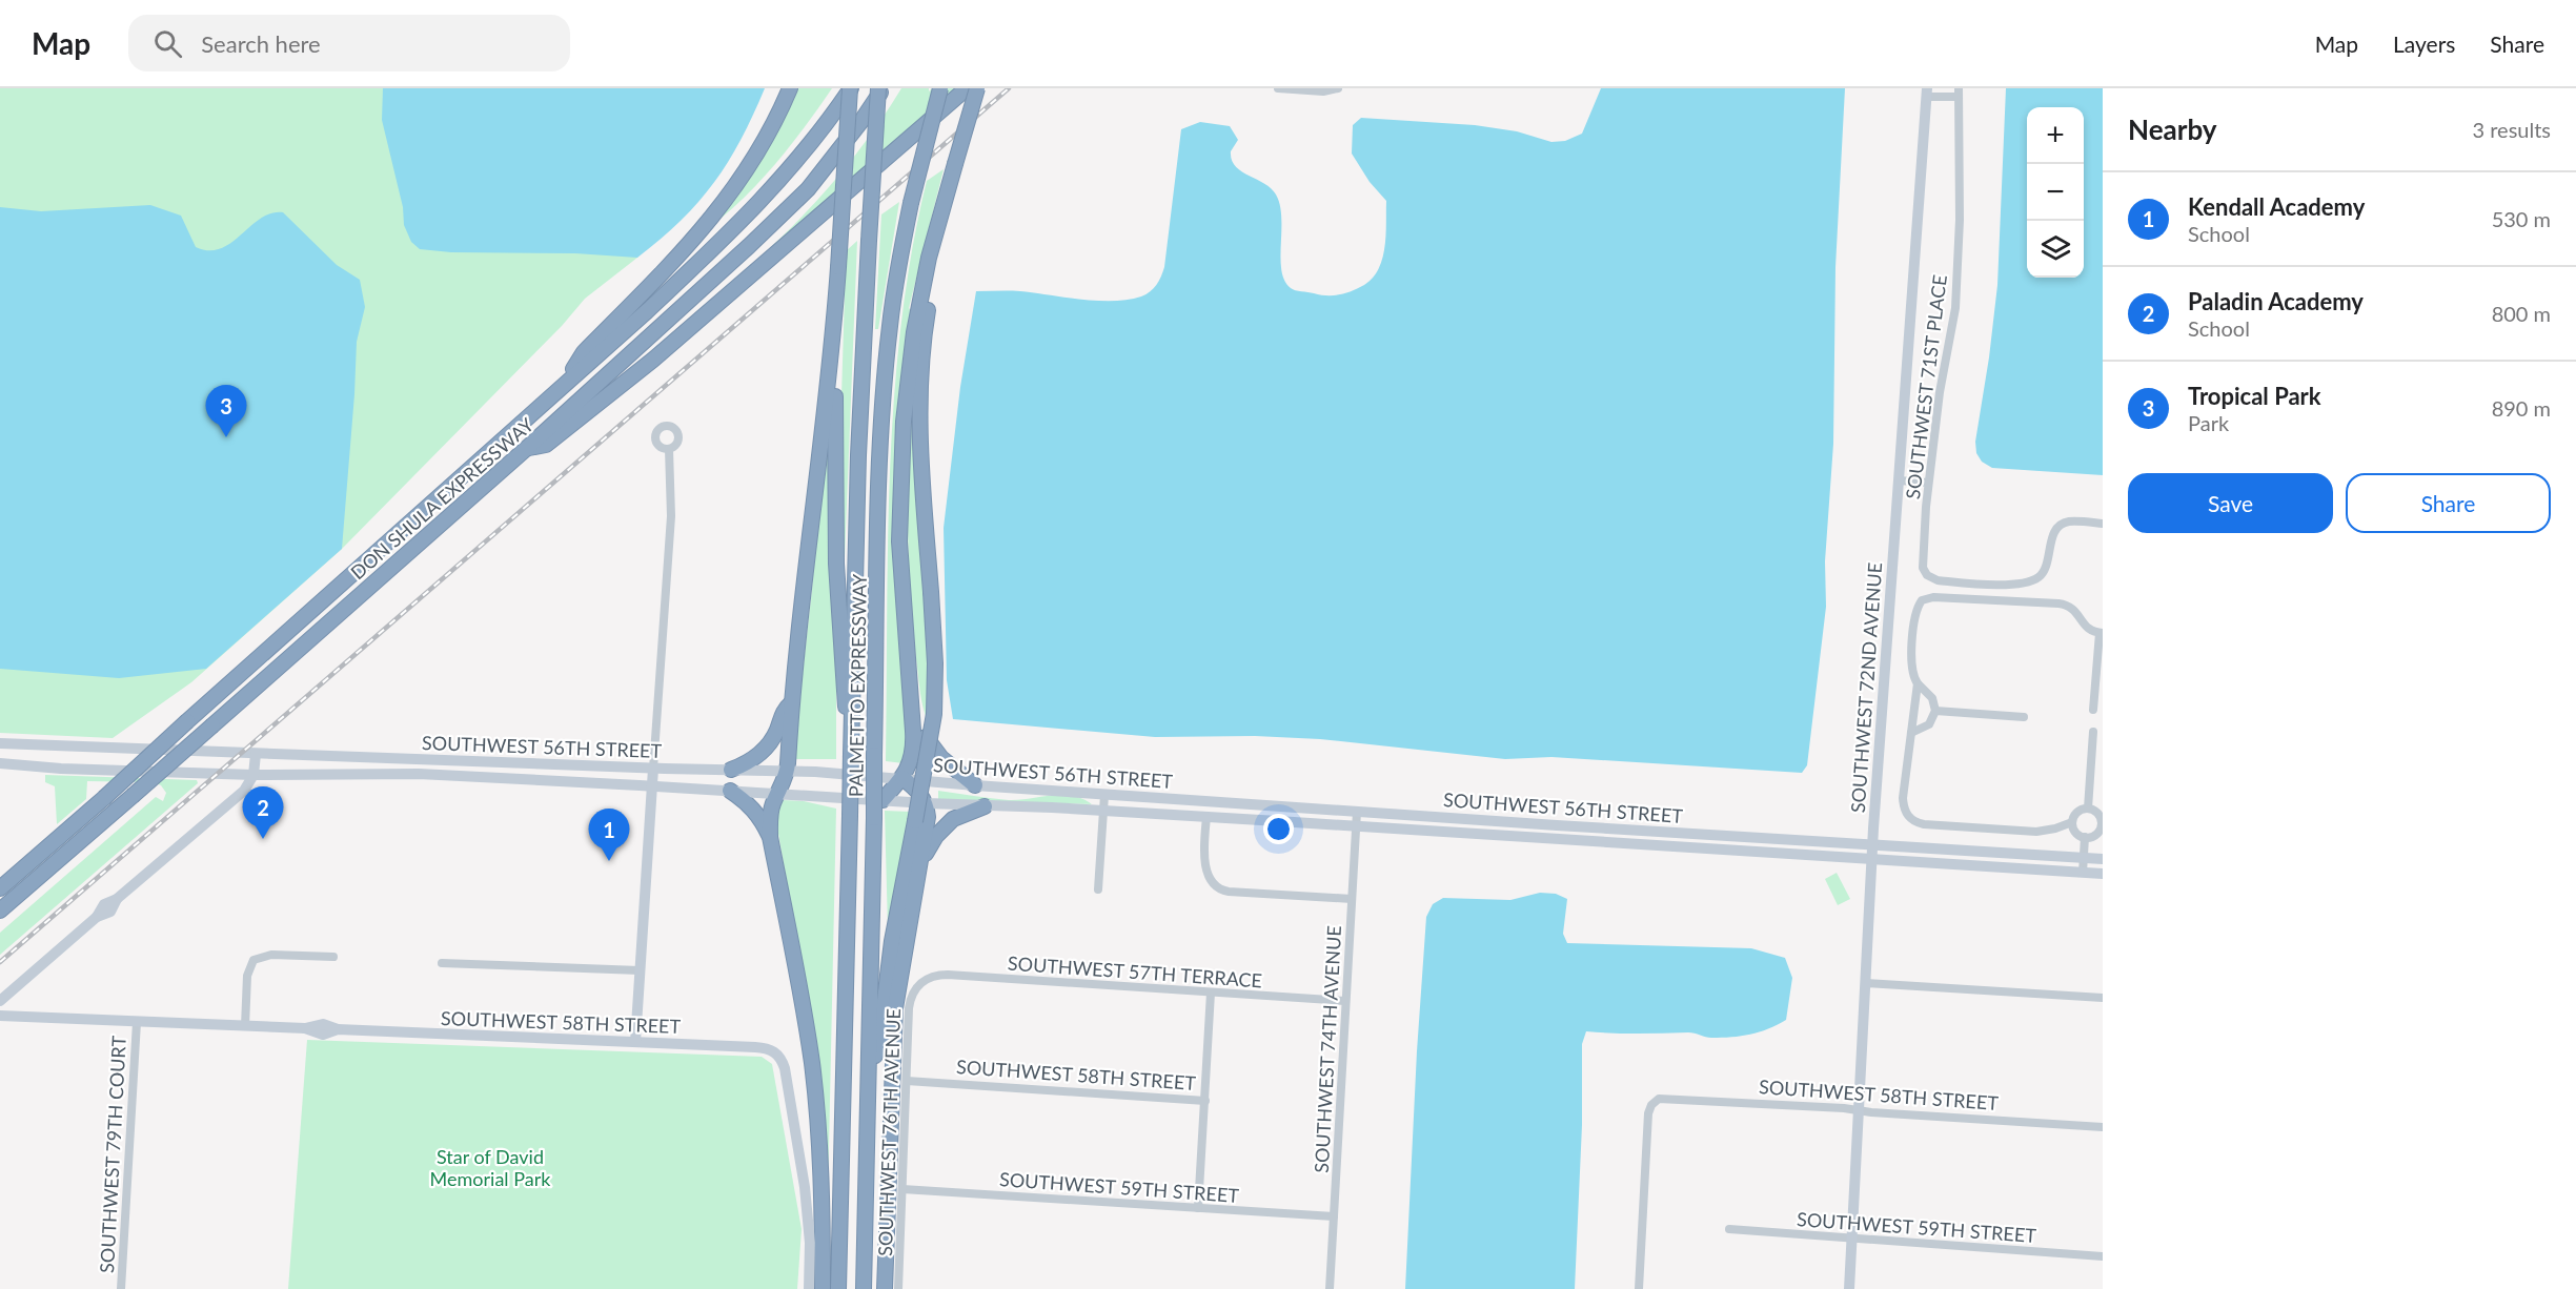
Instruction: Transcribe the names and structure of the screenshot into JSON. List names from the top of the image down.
{
  "streets": {
    "highway": ["DON SHULA EXPRESSWAY", "PALMETTO EXPRESSWAY"],
    "main road": ["SOUTHWEST 72ND AVENUE", "SOUTHWEST 56TH STREET", "SOUTHWEST 58TH STREET"],
    "street": [
      "SOUTHWEST 71ST PLACE",
      "SOUTHWEST 57TH TERRACE",
      "SOUTHWEST 74TH AVENUE",
      "SOUTHWEST 76TH AVENUE",
      "SOUTHWEST 79TH COURT",
      "SOUTHWEST 59TH STREET"
    ]
  },
  "crossings": [
    ["DON SHULA EXPRESSWAY", "PALMETTO EXPRESSWAY"],
    ["SOUTHWEST 72ND AVENUE", "SOUTHWEST 56TH STREET"],
    ["SOUTHWEST 72ND AVENUE", "SOUTHWEST 58TH STREET"],
    ["SOUTHWEST 72ND AVENUE", "SOUTHWEST 59TH STREET"],
    ["SOUTHWEST 56TH STREET", "SOUTHWEST 74TH AVENUE"],
    ["SOUTHWEST 57TH TERRACE", "SOUTHWEST 74TH AVENUE"],
    ["SOUTHWEST 57TH TERRACE", "SOUTHWEST 76TH AVENUE"],
    ["SOUTHWEST 58TH STREET", "SOUTHWEST 76TH AVENUE"],
    ["SOUTHWEST 58TH STREET", "SOUTHWEST 79TH COURT"],
    ["SOUTHWEST 74TH AVENUE", "SOUTHWEST 59TH STREET"],
    ["SOUTHWEST 76TH AVENUE", "SOUTHWEST 59TH STREET"]
  ],
  "parks": ["Star of David Memorial Park"],
  "page": {
    "header": "Map",
    "search": "Search here",
    "nav": ["Map", "Layers", "Share"],
    "heading": ["Nearby", "3 results"],
    "map_buttons": ["+", "−"],
    "list": [
      {
        "mark": "1",
        "name": "Kendall Academy",
        "note": "School",
        "value": "530 m"
      },
      {
        "mark": "2",
        "name": "Paladin Academy",
        "note": "School",
        "value": "800 m"
      },
      {
        "mark": "3",
        "name": "Tropical Park",
        "note": "Park",
        "value": "890 m"
      }
    ],
    "pins": ["3", "2", "1"],
    "buttons": ["Save", "Share"]
  }
}
